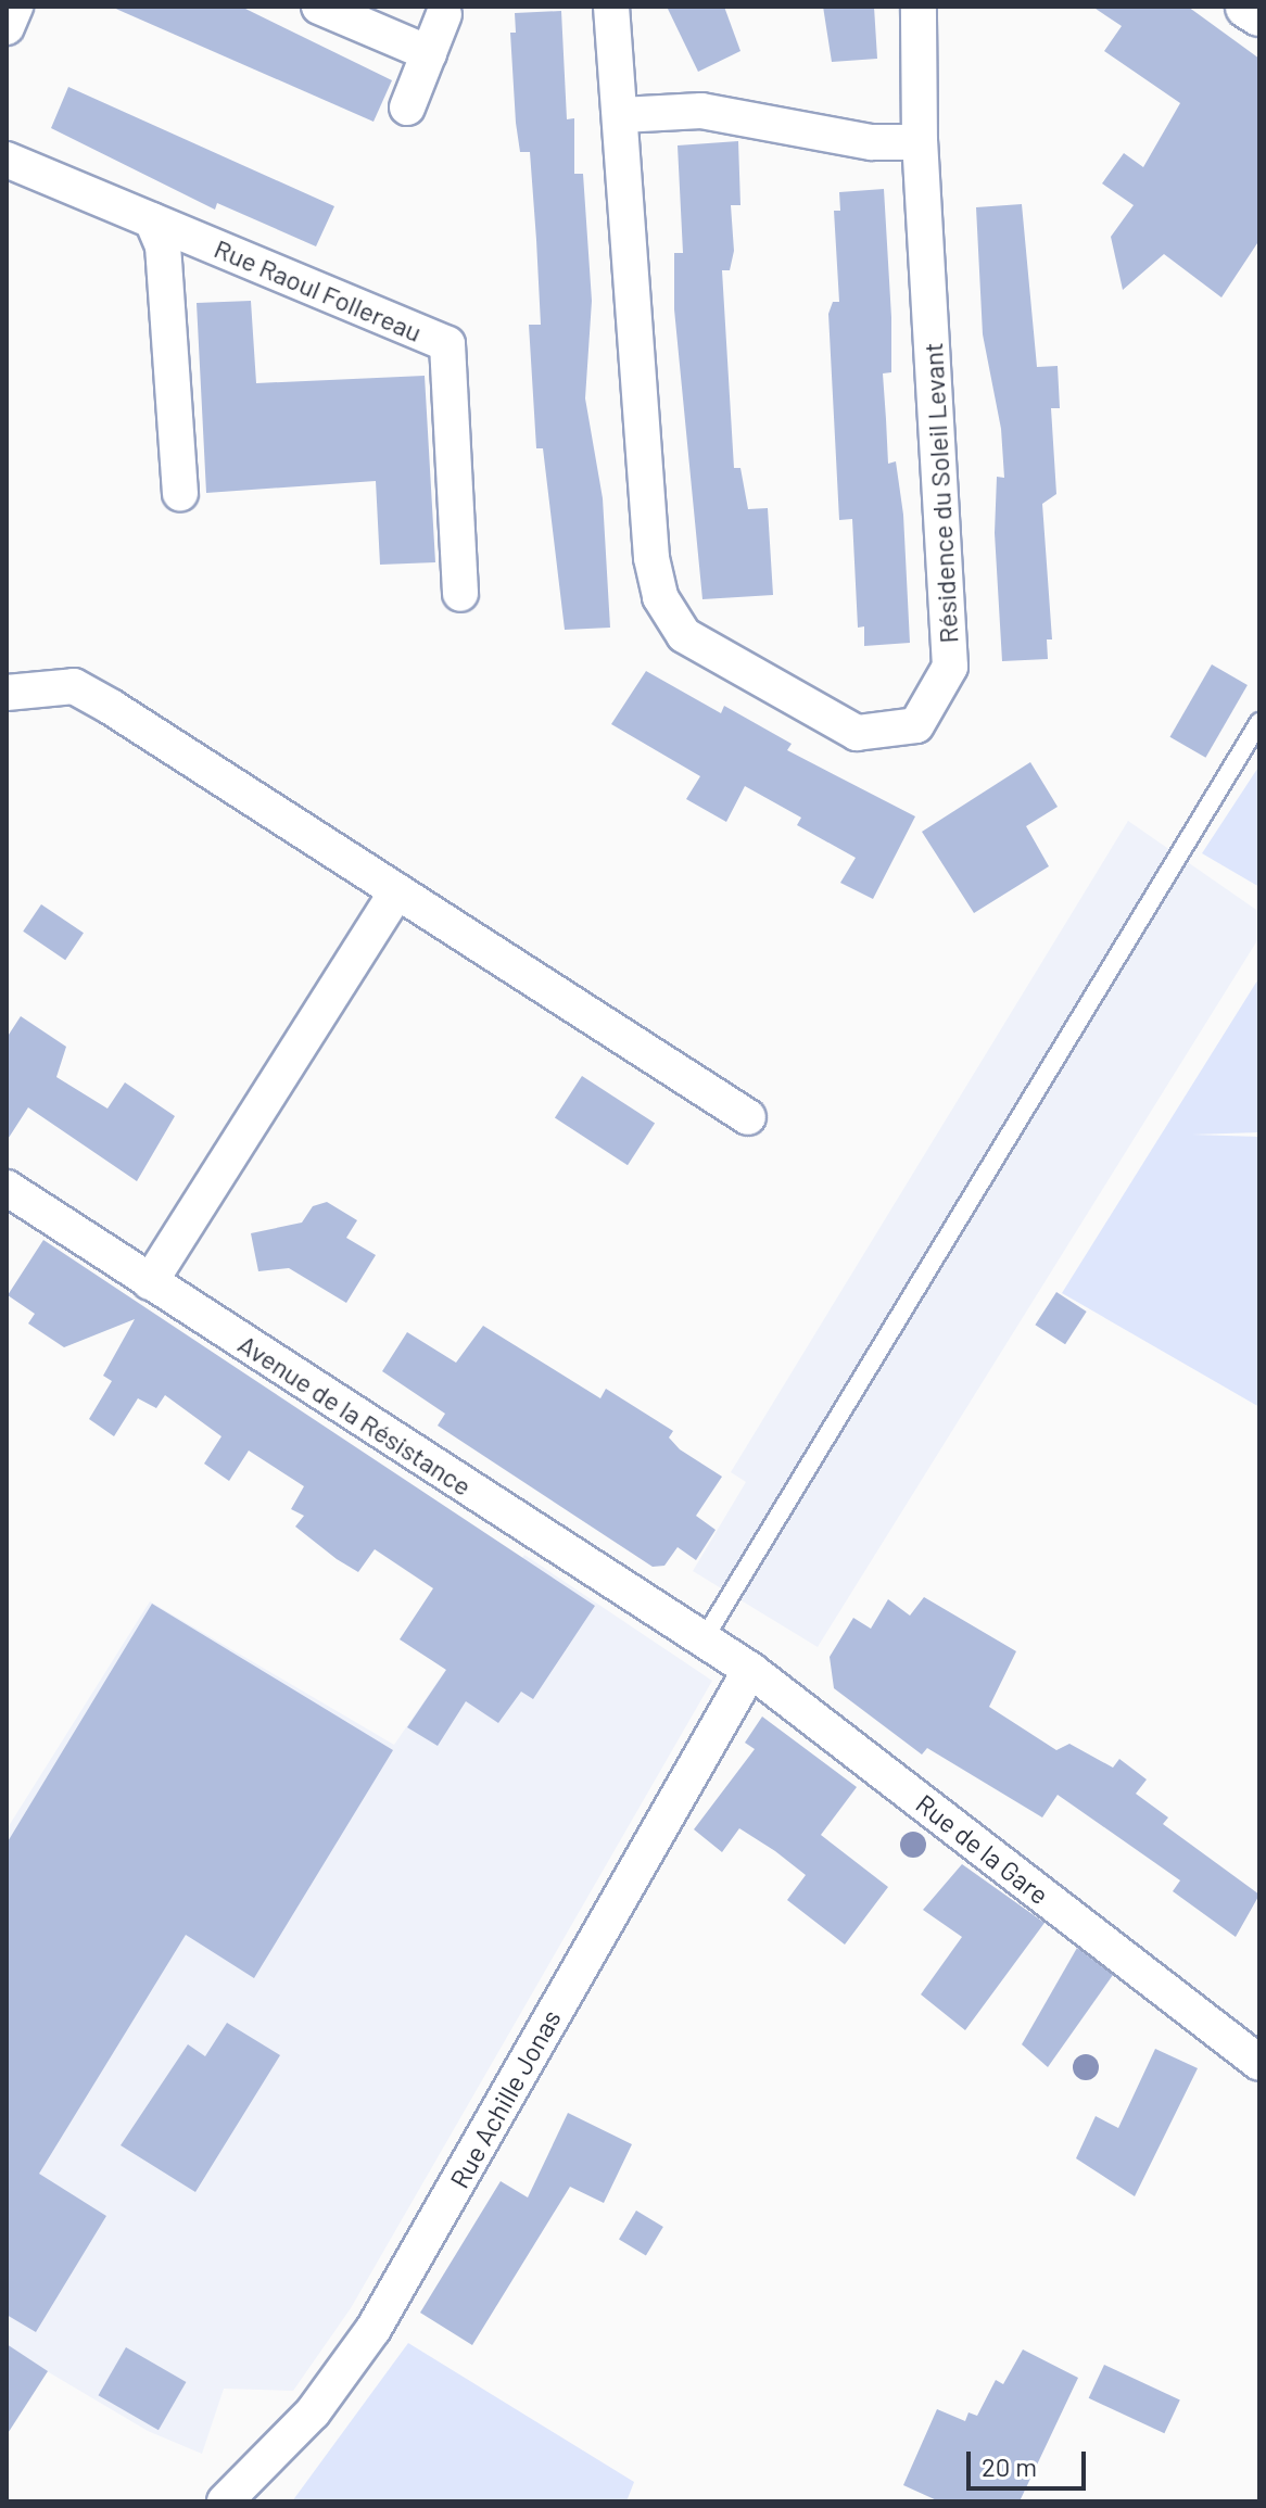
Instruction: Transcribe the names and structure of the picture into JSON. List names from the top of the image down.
{
  "streets": {
    "street": [
      "Rue Raoul Follereau",
      "Résidence du Soleil Levant",
      "Avenue de la Résistance",
      "Rue de la Gare",
      "Rue Achille Jonas"
    ]
  },
  "crossings": [
    ["Avenue de la Résistance", "Rue de la Gare"],
    ["Rue de la Gare", "Rue Achille Jonas"]
  ],
  "scale_bar": "20 m"
}
